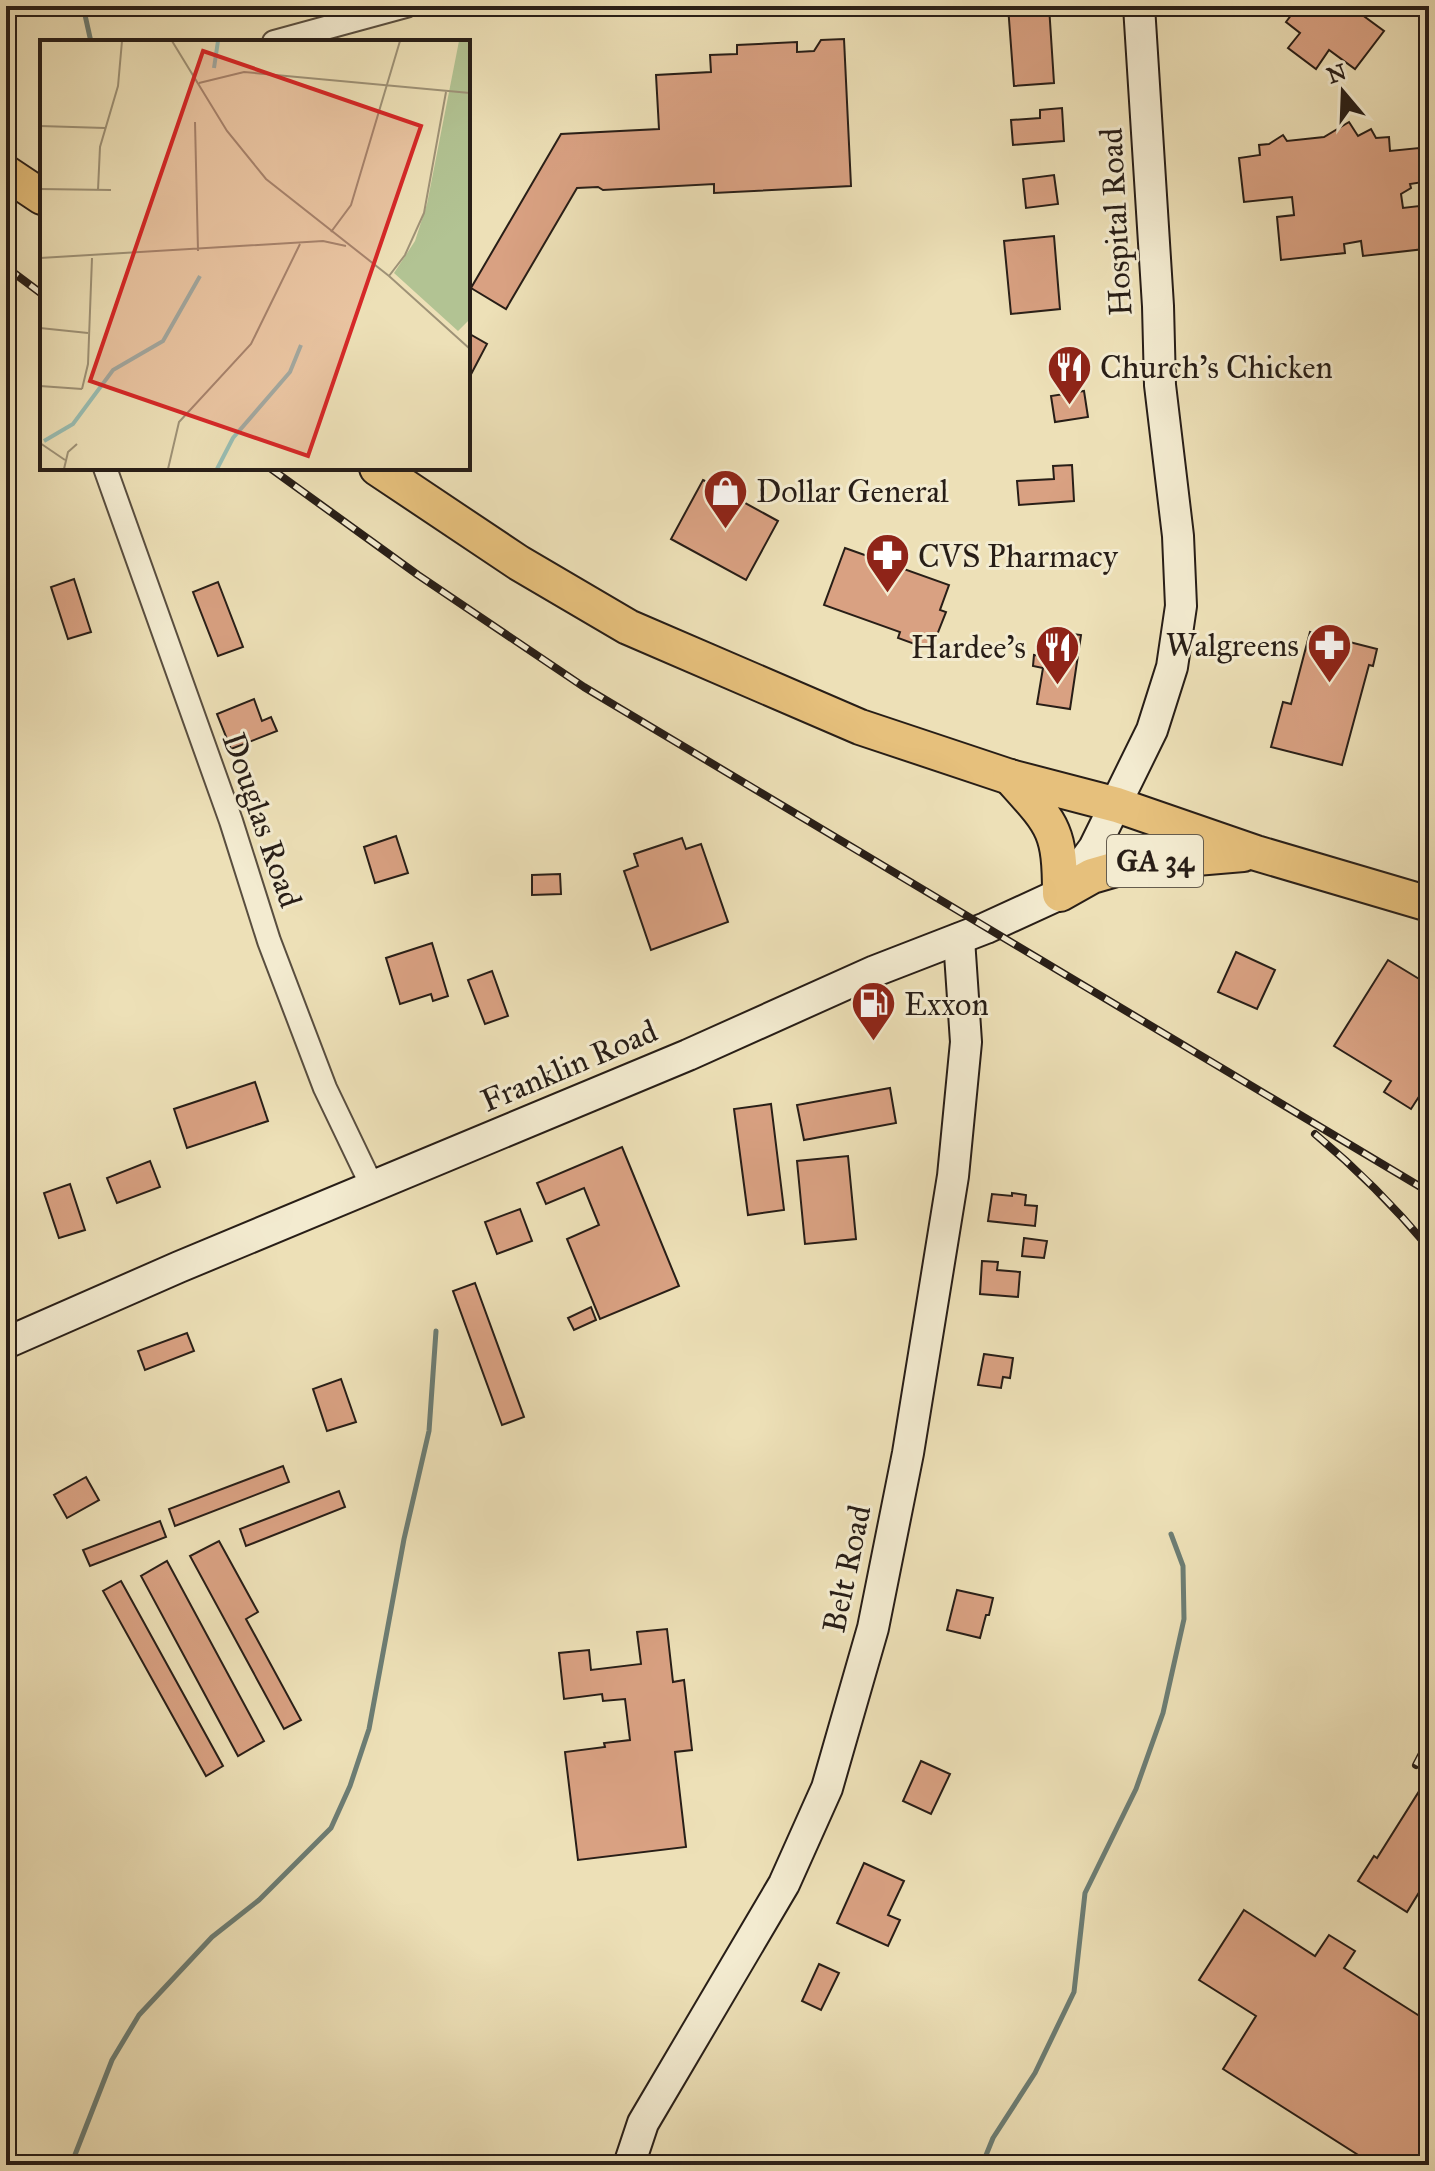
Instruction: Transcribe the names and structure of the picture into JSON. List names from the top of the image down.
{
  "streets": {
    "main road": ["GA 34"],
    "street": [
      "Hospital Road",
      "Douglas Road",
      "Franklin Road",
      "Belt Road"
    ]
  },
  "crossings": [
    ["Hospital Road", "Franklin Road"],
    ["Douglas Road", "Franklin Road"],
    ["GA 34", "Franklin Road"],
    ["Franklin Road", "Belt Road"]
  ],
  "places": {
    "restaurant": ["Church's Chicken", "Hardee's"],
    "shop": ["Dollar General"],
    "pharmacy": ["CVS Pharmacy", "Walgreens"],
    "fuel station": ["Exxon"]
  },
  "north": "top"
}
